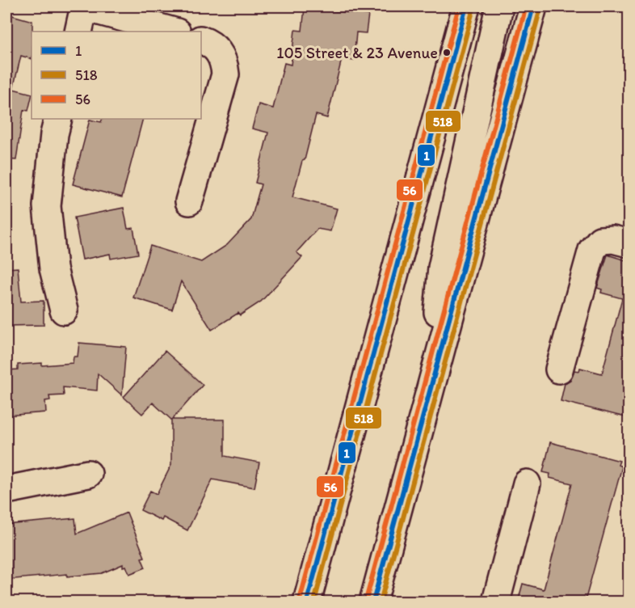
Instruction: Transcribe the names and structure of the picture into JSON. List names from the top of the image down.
{
  "places": ["105 Street & 23 Avenue"],
  "lines": ["transit line 1", "transit line 56", "transit line 518"],
  "legend": ["1", "518", "56"]
}
